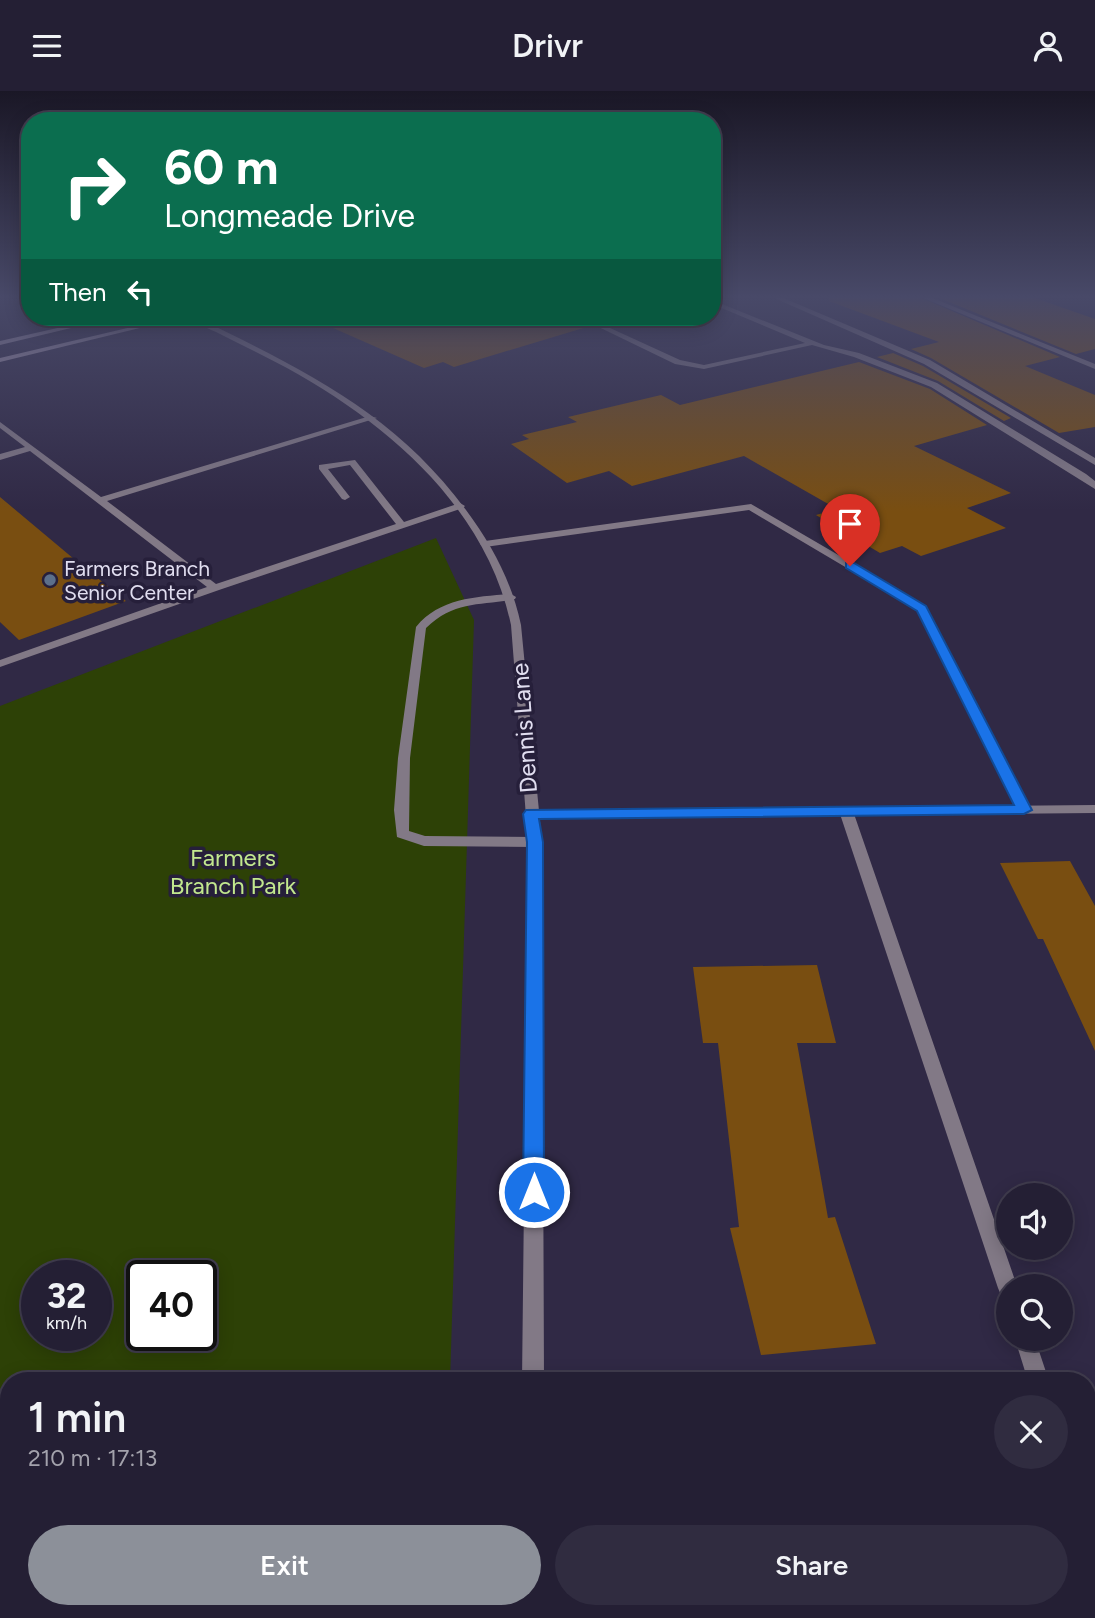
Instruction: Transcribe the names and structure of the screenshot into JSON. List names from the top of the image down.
{
  "streets": {
    "street": ["Dennis Lane"]
  },
  "parks": ["Farmers Branch Park"],
  "places": ["Farmers Branch Senior Center"],
  "page": {
    "header": "Drivr",
    "turn": ["60 m", "Longmeade Drive"],
    "then": "Then",
    "speed": "32 km/h",
    "limit": "40",
    "heading": ["1 min", "210 m · 17:13"],
    "buttons": ["Exit", "Share"]
  }
}
